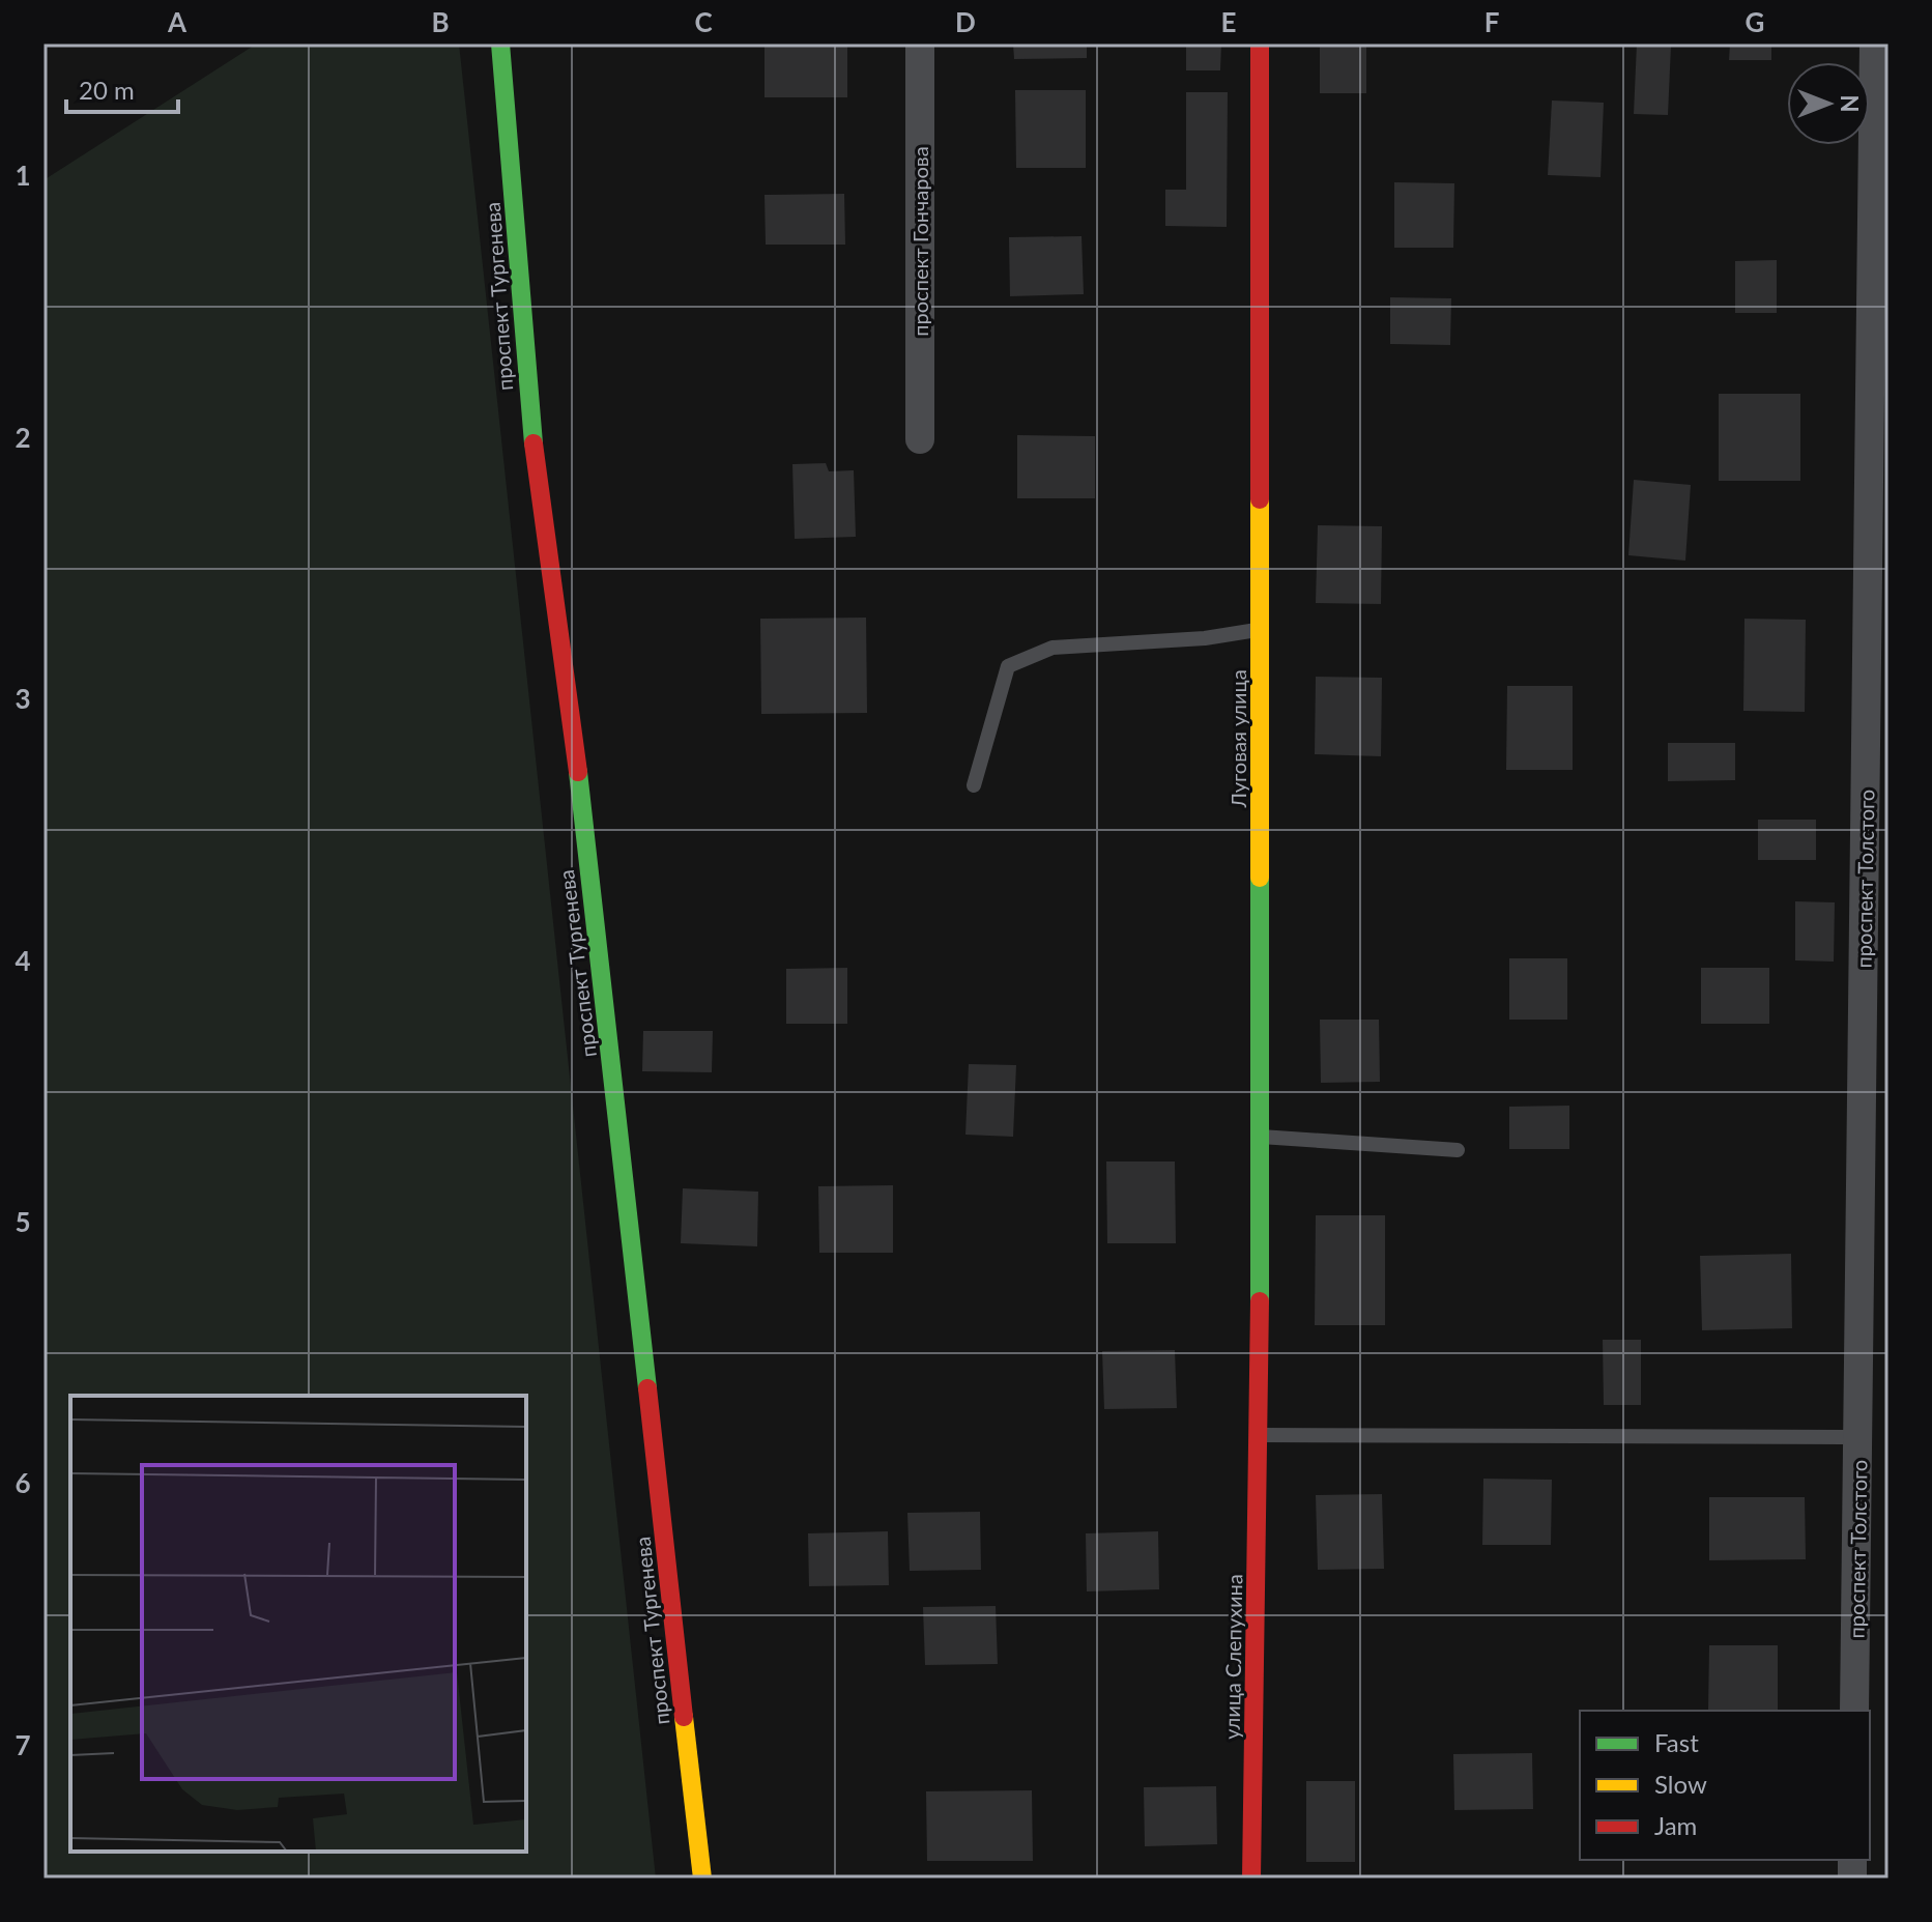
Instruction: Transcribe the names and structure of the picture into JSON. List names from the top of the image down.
{
  "streets": {
    "street": [
      "проспект Гончарова",
      "проспект Тургенева",
      "Луговая улица",
      "проспект Толстого",
      "улица Слепухина"
    ]
  },
  "crossings": [
    ["Луговая улица", "улица Слепухина"]
  ],
  "legend": ["Fast", "Slow", "Jam"],
  "scale_bar": "20 m",
  "north": "right",
  "grid": {
    "columns": [
      "A",
      "B",
      "C",
      "D",
      "E",
      "F",
      "G"
    ],
    "rows": [
      "1",
      "2",
      "3",
      "4",
      "5",
      "6",
      "7"
    ]
  }
}
